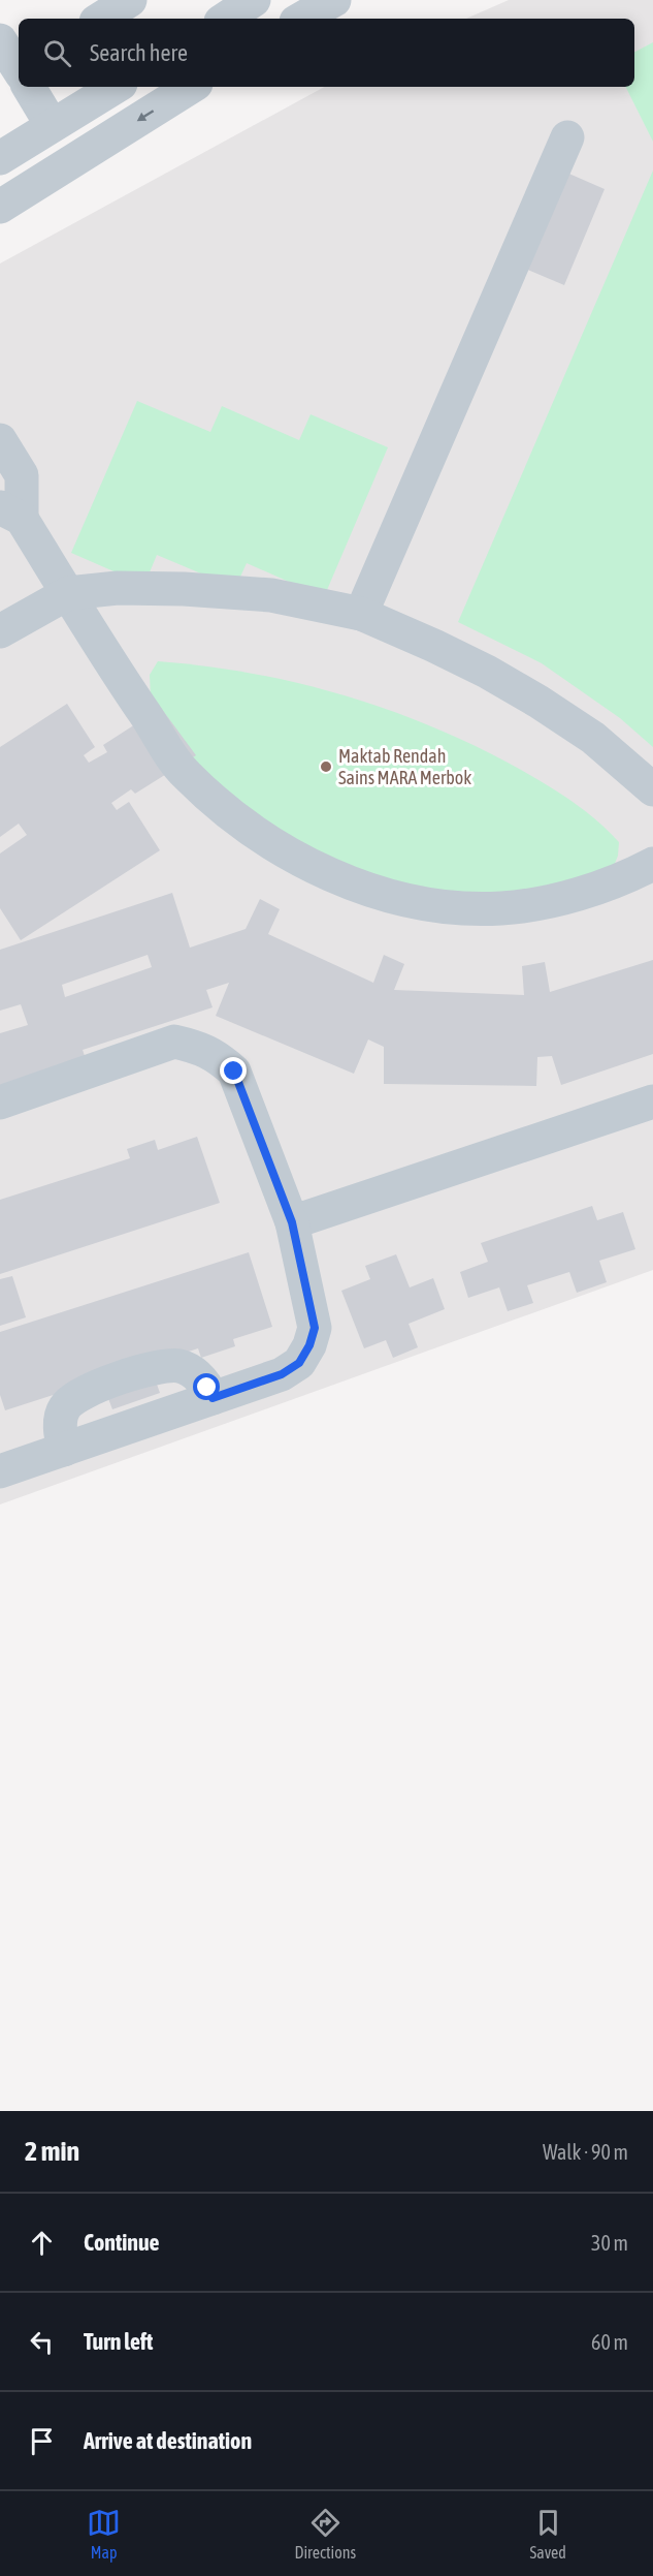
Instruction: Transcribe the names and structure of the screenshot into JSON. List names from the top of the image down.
{
  "places": ["Maktab Rendah Sains MARA Merbok"],
  "page": {
    "search": "Search here",
    "heading": ["2 min", "Walk · 90 m"],
    "list": [
      ["Continue", "30 m"],
      ["Turn left", "60 m"],
      "Arrive at destination"
    ],
    "nav": ["Map", "Directions", "Saved"]
  }
}
